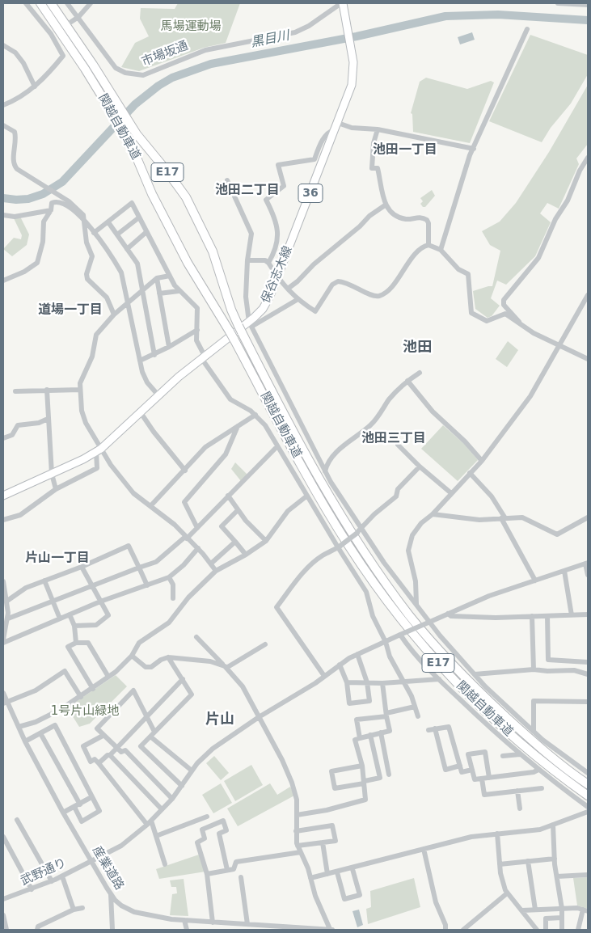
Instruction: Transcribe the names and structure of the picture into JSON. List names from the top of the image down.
{
  "streets": {
    "highway": ["関越自動車道", "E17"],
    "main road": ["36", "保谷志木線"],
    "street": ["市場坂通", "産業道路", "武野通り"]
  },
  "crossings": [
    ["市場坂通", "保谷志木線"],
    ["産業道路", "武野通り"]
  ],
  "districts": [
    "池田一丁目",
    "池田二丁目",
    "道場一丁目",
    "池田",
    "池田三丁目",
    "片山一丁目",
    "片山"
  ],
  "water": ["黒目川"],
  "parks": ["馬場運動場", "1号片山緑地"]
}
